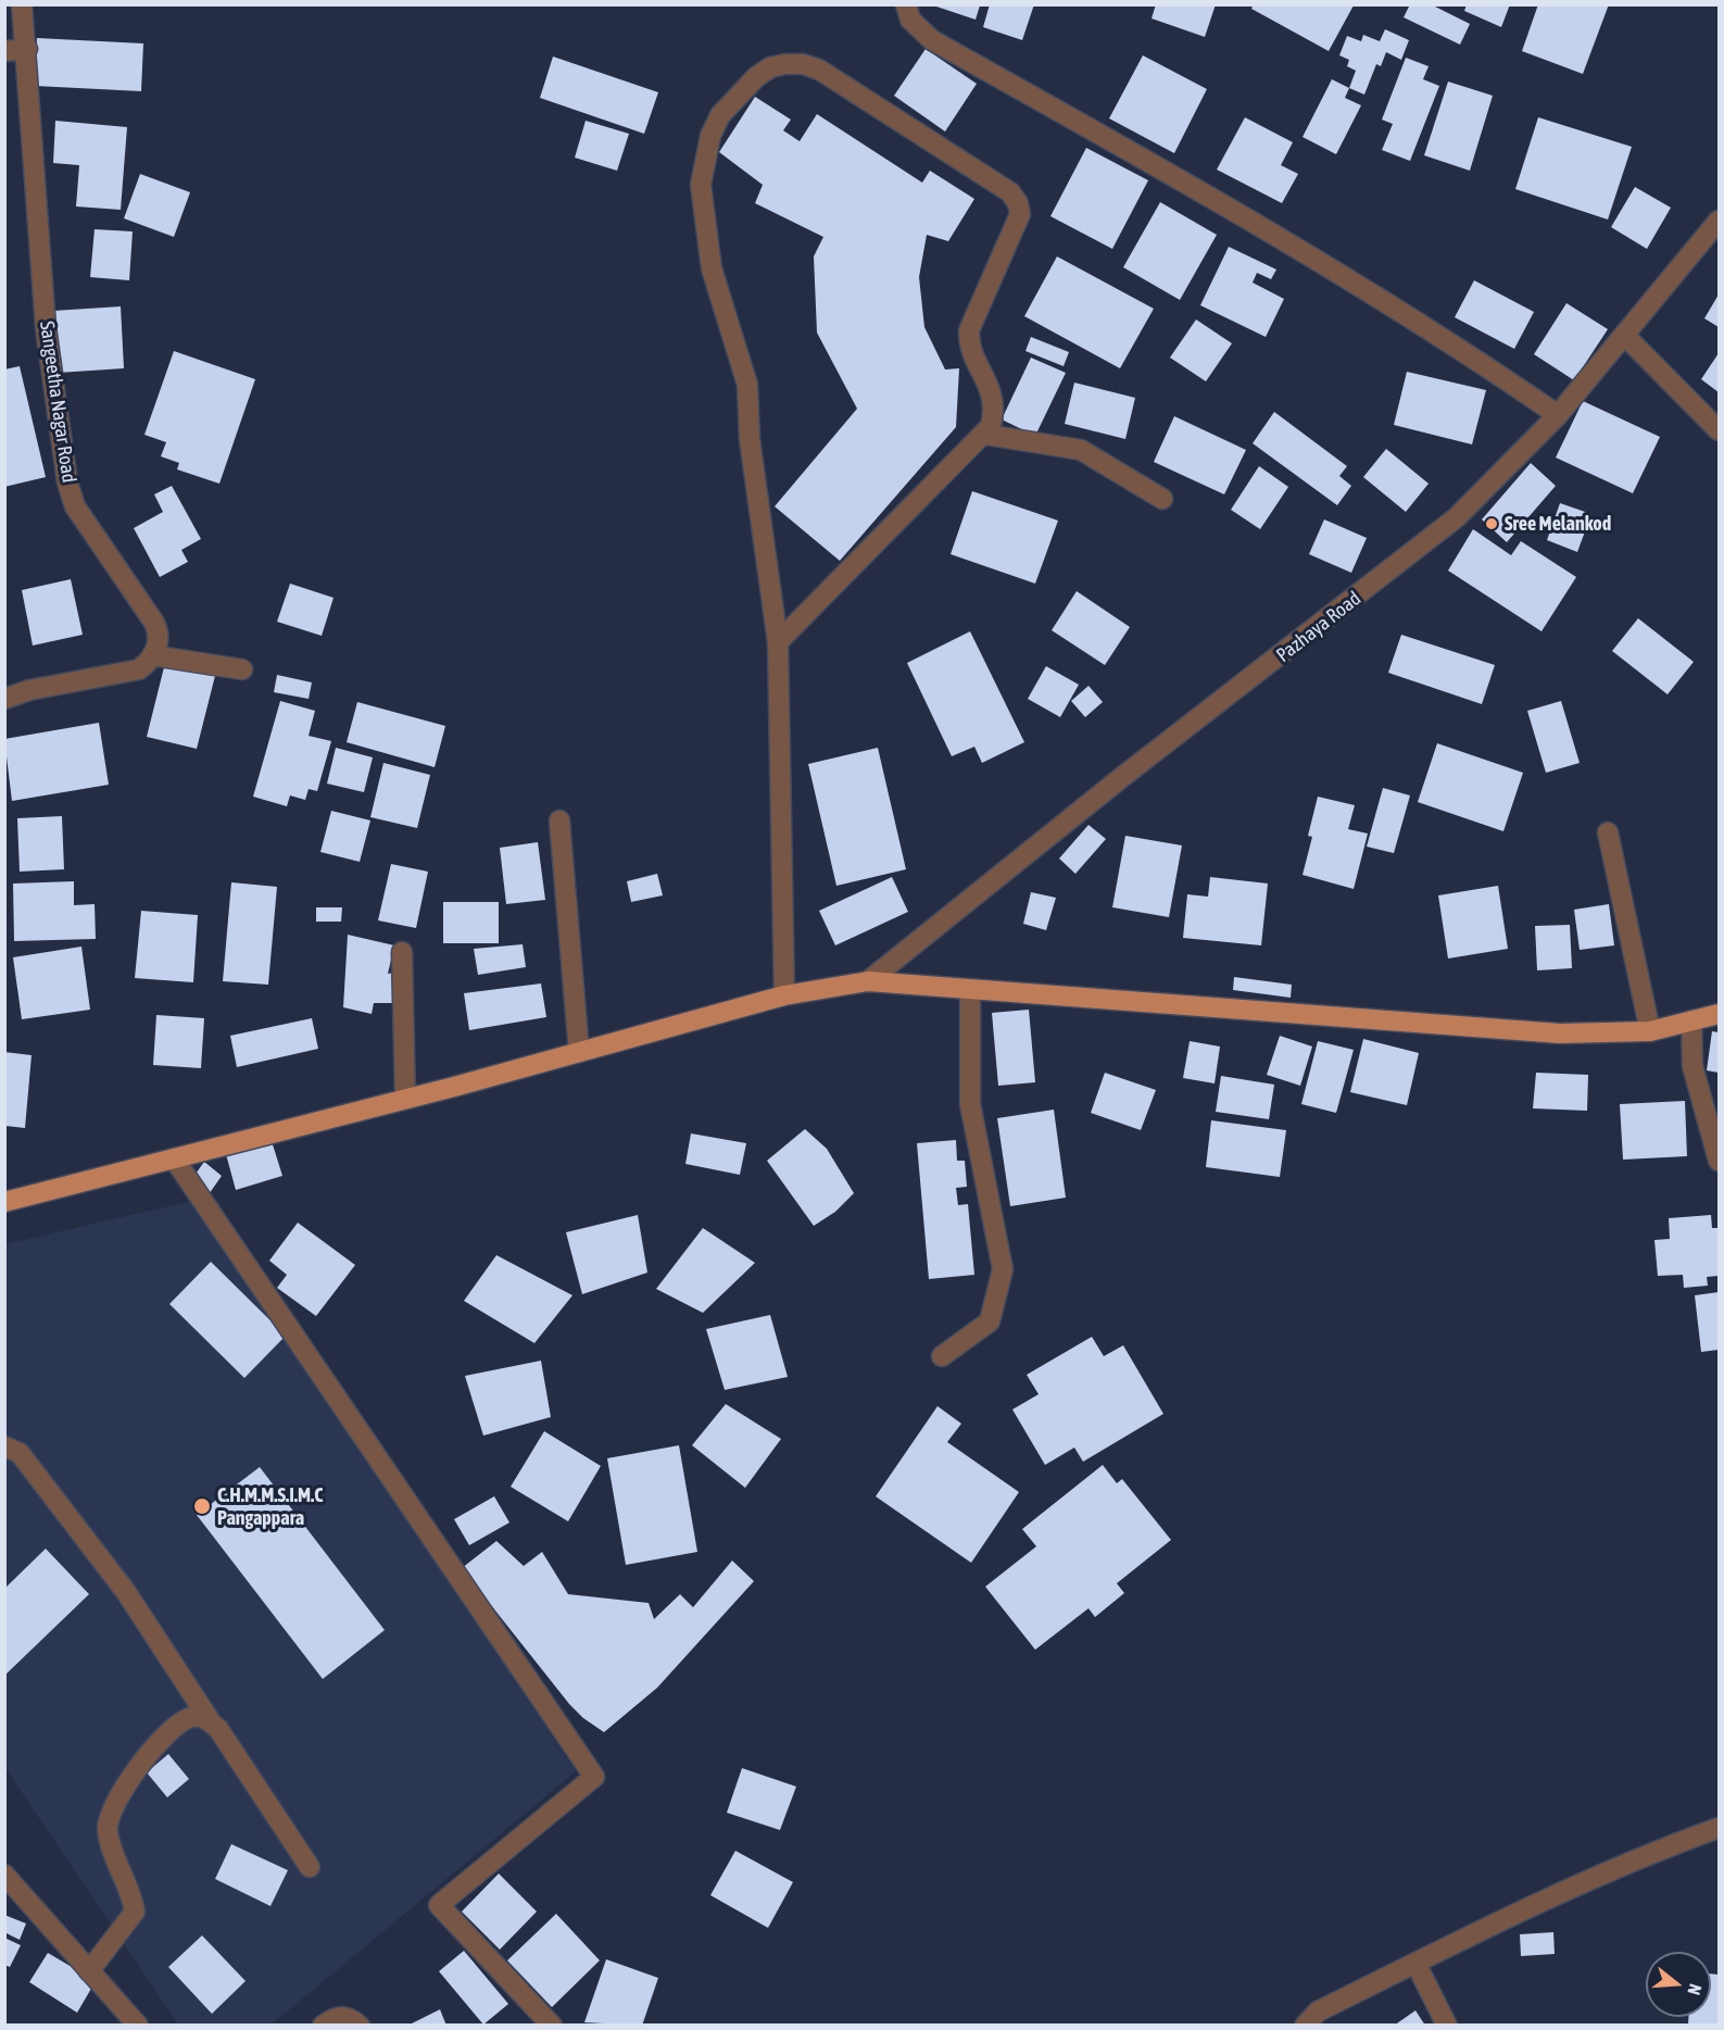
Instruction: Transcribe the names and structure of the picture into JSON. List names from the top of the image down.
{
  "streets": {
    "street": ["Sangeetha Nagar Road", "Pazhaya Road"]
  },
  "places": ["Sree Melankod", "C.H.M.M.S.I.M.C Pangappara"],
  "north": "right"
}
